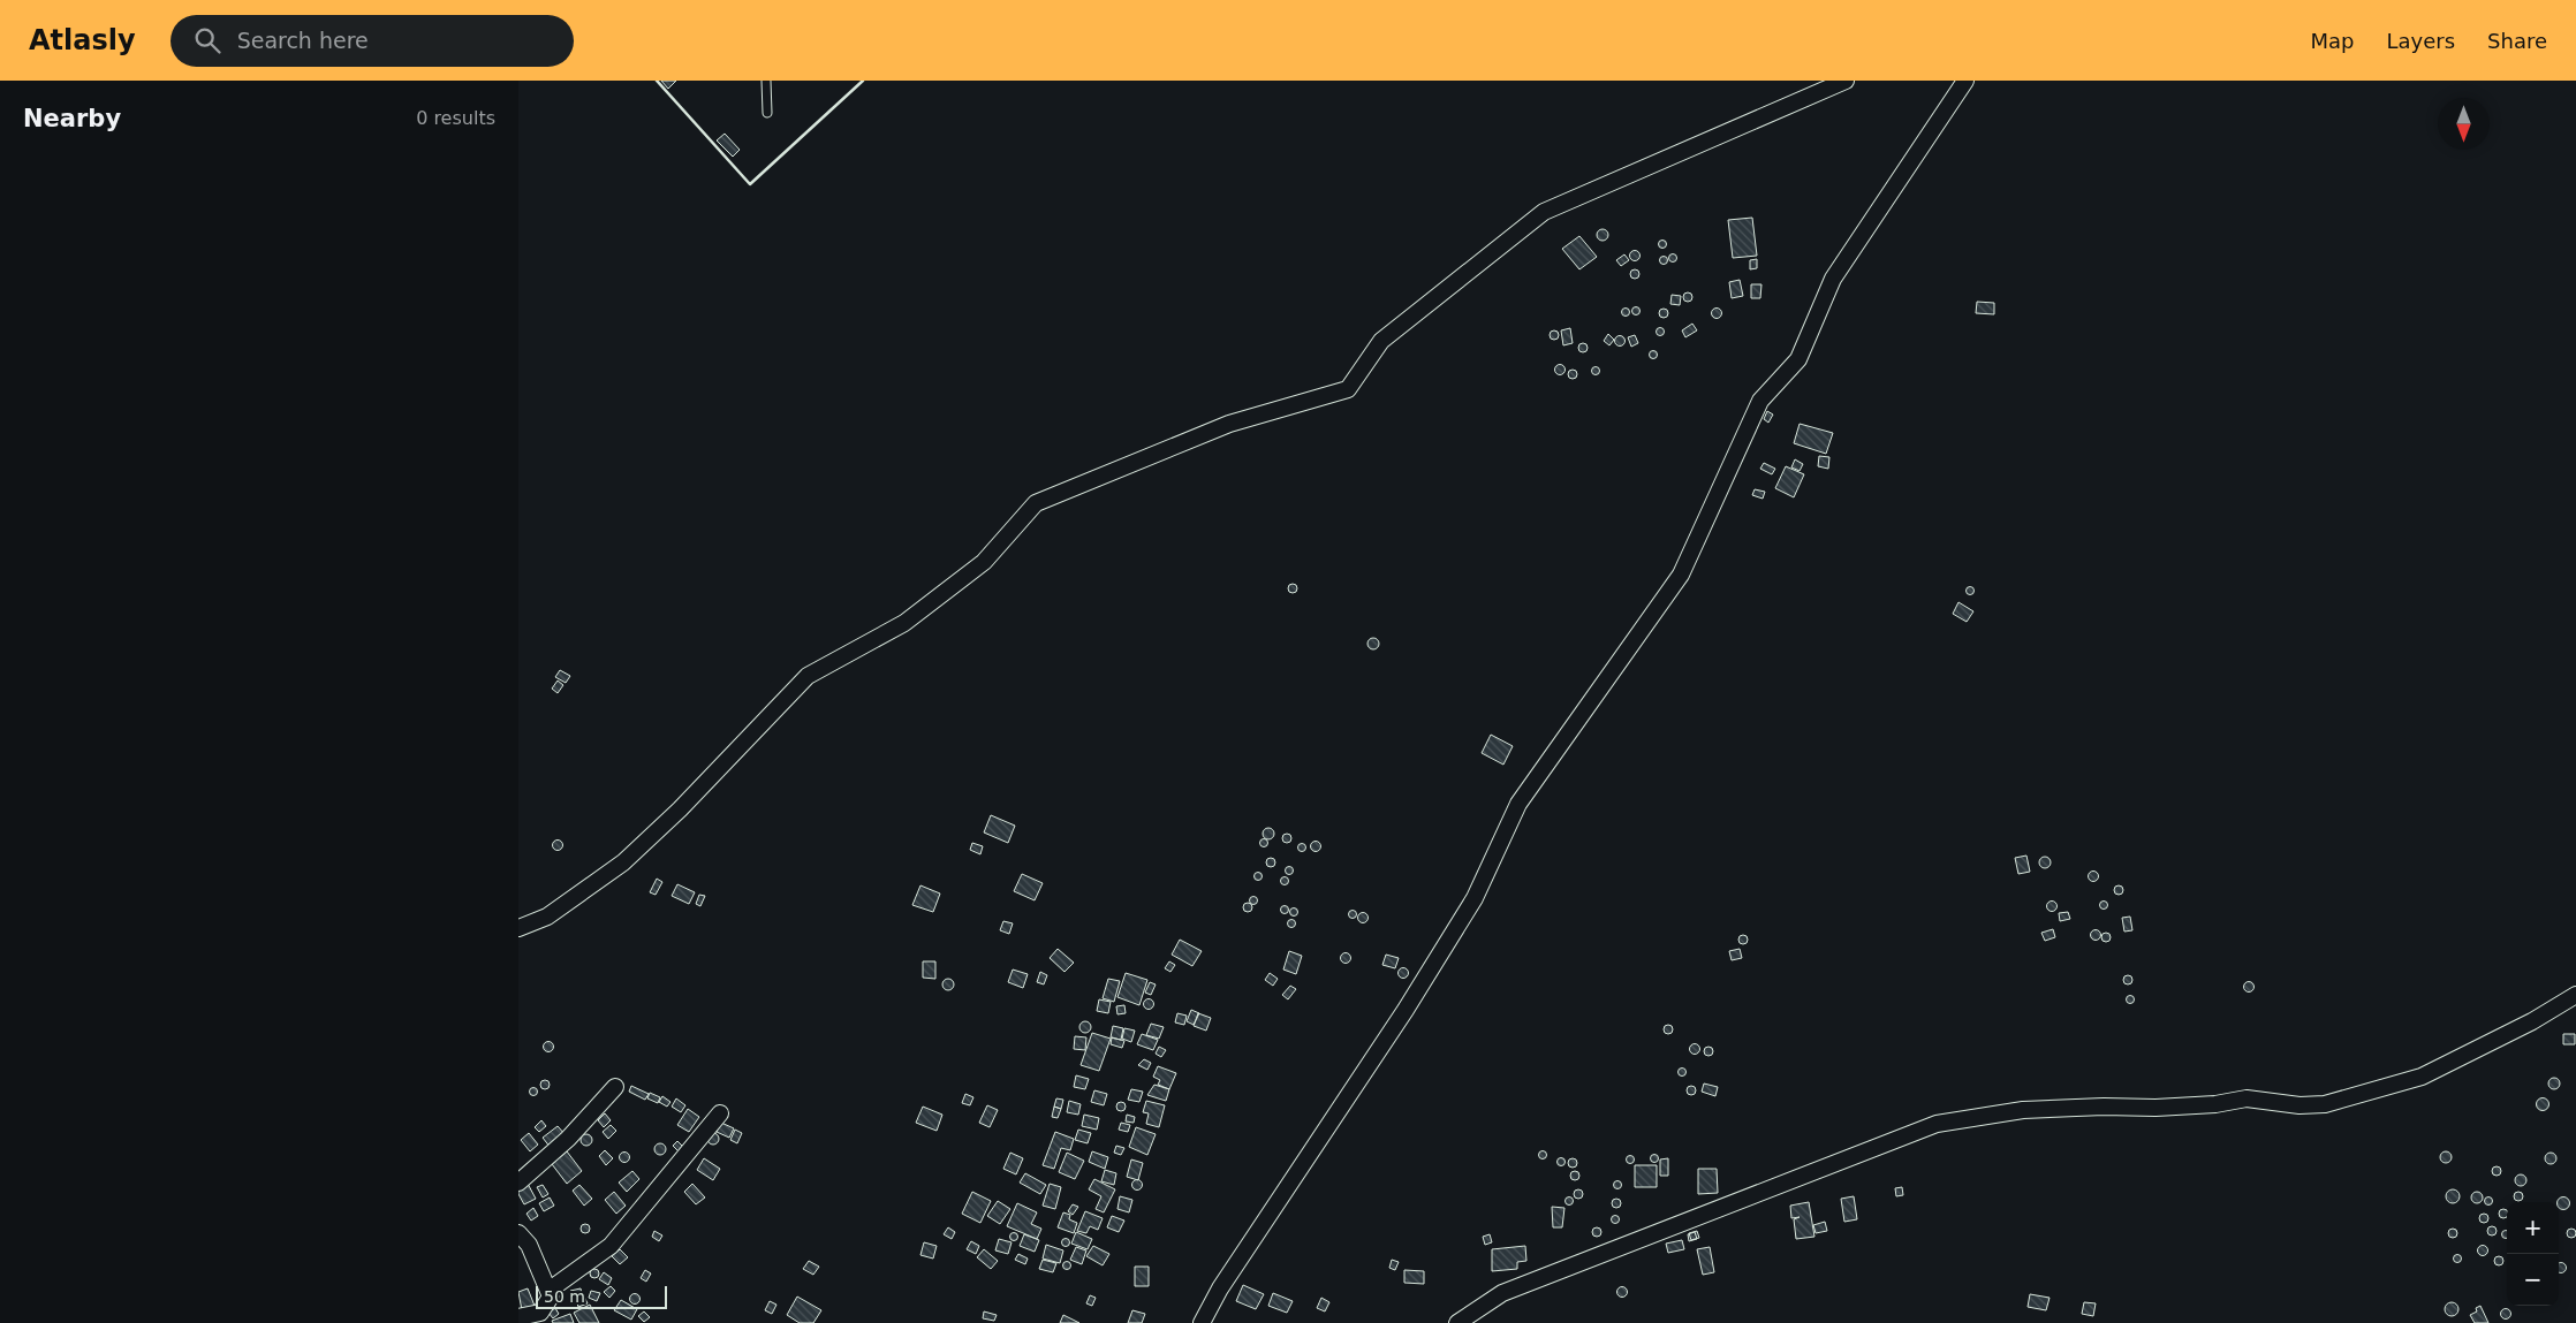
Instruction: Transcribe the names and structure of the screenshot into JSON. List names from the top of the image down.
{
  "scale_bar": "50 m",
  "north": "bottom",
  "page": {
    "header": "Atlasly",
    "search": "Search here",
    "nav": ["Map", "Layers", "Share"],
    "heading": ["Nearby", "0 results"],
    "map_buttons": ["+", "−"],
    "scale": "50 m"
  }
}
